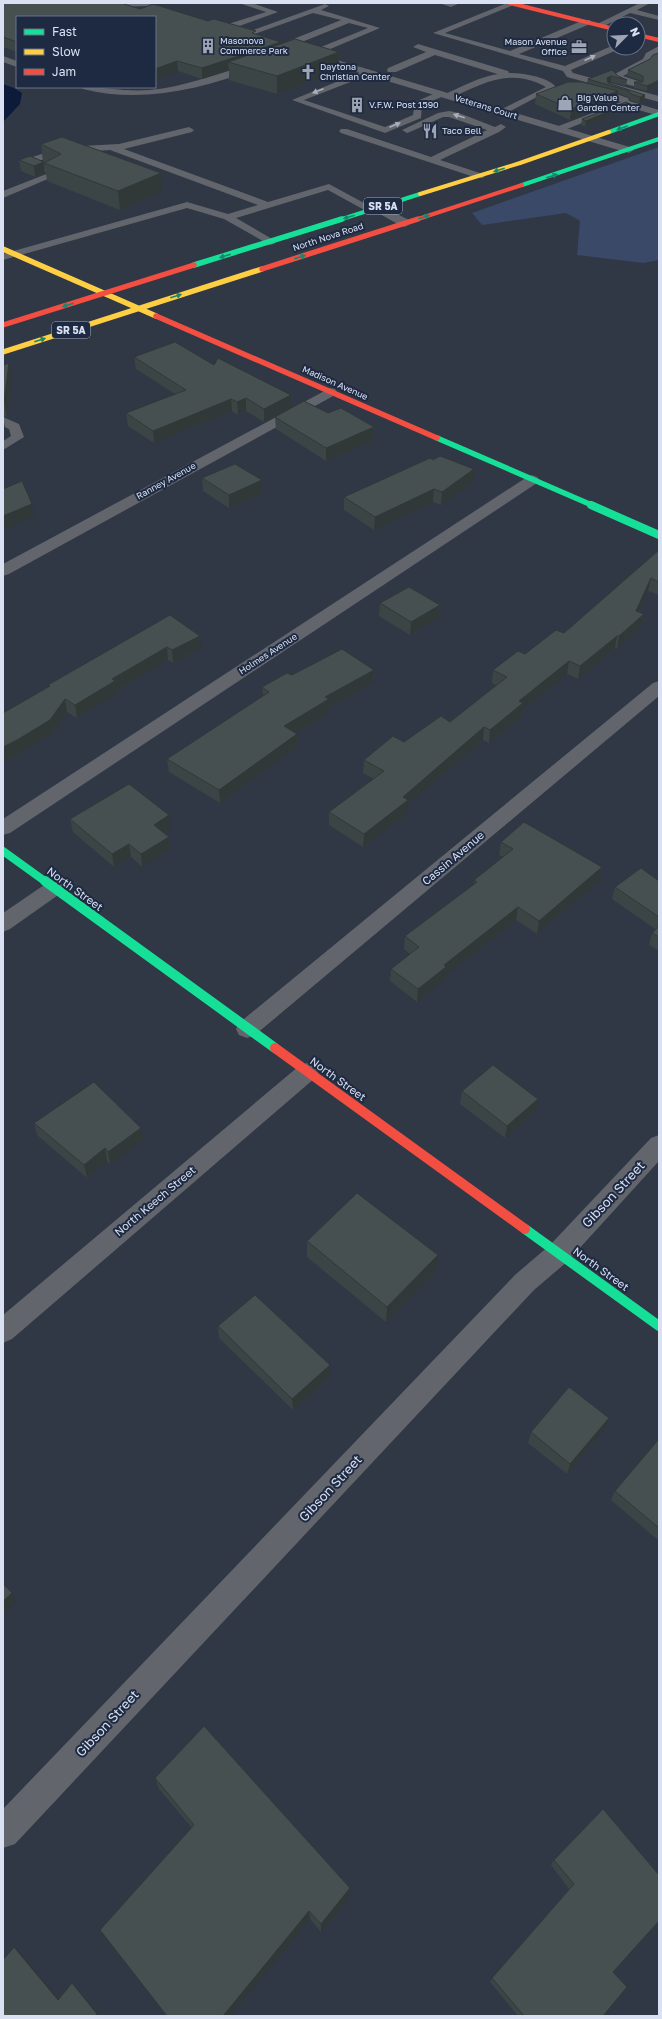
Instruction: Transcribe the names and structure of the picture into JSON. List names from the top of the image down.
{
  "streets": {
    "main road": [
      "SR 5A",
      "North Nova Road",
      "Madison Avenue",
      "North Street"
    ],
    "street": [
      "Veterans Court",
      "Ranney Avenue",
      "Holmes Avenue",
      "Cassin Avenue",
      "Gibson Street",
      "North Keech Street"
    ]
  },
  "crossings": [
    ["Veterans Court", "North Nova Road"],
    ["North Nova Road", "Madison Avenue"],
    ["Madison Avenue", "Ranney Avenue"],
    ["Madison Avenue", "Holmes Avenue"],
    ["Cassin Avenue", "North Street"],
    ["North Street", "Gibson Street"],
    ["North Street", "North Keech Street"]
  ],
  "places": {
    "building": ["Masonova Commerce Park", "V.F.W. Post 1590"],
    "office": ["Mason Avenue Office"],
    "church": ["Daytona Christian Center"],
    "shop": ["Big Value Garden Center"],
    "restaurant": ["Taco Bell"]
  },
  "legend": ["Fast", "Slow", "Jam"],
  "north": "top right"
}
